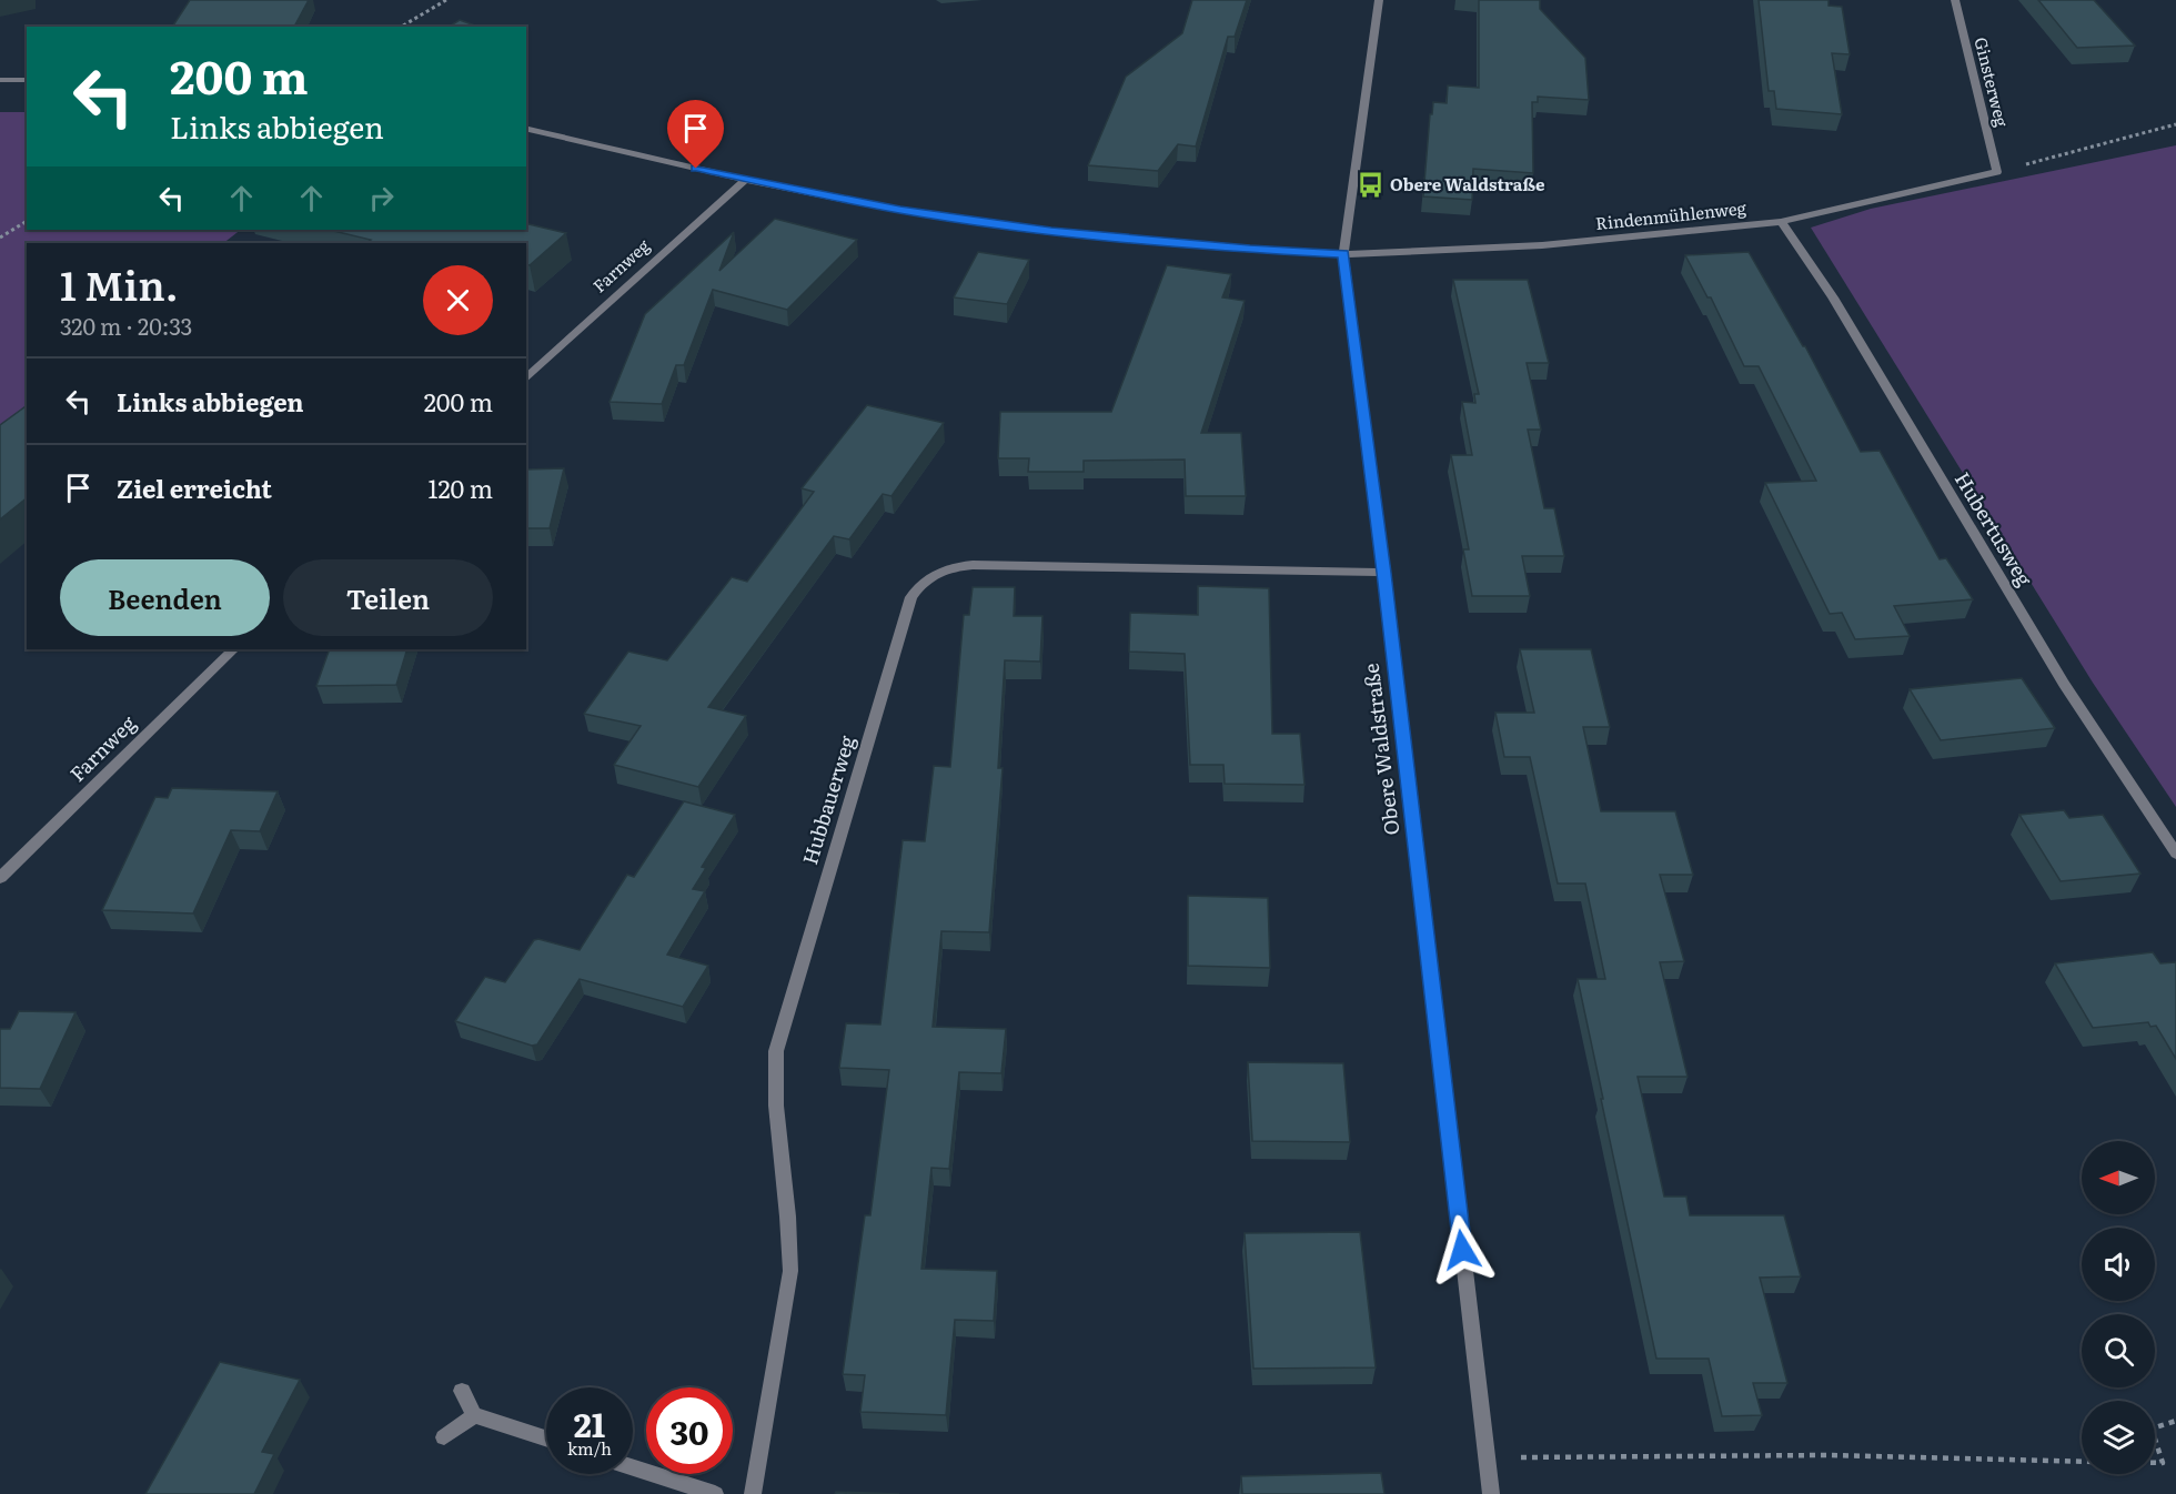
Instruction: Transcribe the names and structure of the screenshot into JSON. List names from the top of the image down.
{
  "streets": {
    "street": [
      "Ginsterweg",
      "Rindenmühlenweg",
      "Farnweg",
      "Hubertusweg",
      "Obere Waldstraße",
      "Hubbauerweg"
    ]
  },
  "crossings": [
    ["Ginsterweg", "Rindenmühlenweg"],
    ["Rindenmühlenweg", "Farnweg"],
    ["Rindenmühlenweg", "Hubertusweg"],
    ["Rindenmühlenweg", "Obere Waldstraße"],
    ["Obere Waldstraße", "Hubbauerweg"]
  ],
  "places": {
    "bus stop": ["Obere Waldstraße"]
  },
  "north": "left",
  "page": {
    "turn": ["200 m", "Links abbiegen"],
    "heading": ["1 Min.", "320 m · 20:33"],
    "list": [
      {
        "name": "Links abbiegen",
        "value": "200 m"
      },
      {
        "name": "Ziel erreicht",
        "value": "120 m"
      }
    ],
    "buttons": ["Beenden", "Teilen"],
    "speed": "21 km/h",
    "limit": "30"
  }
}
